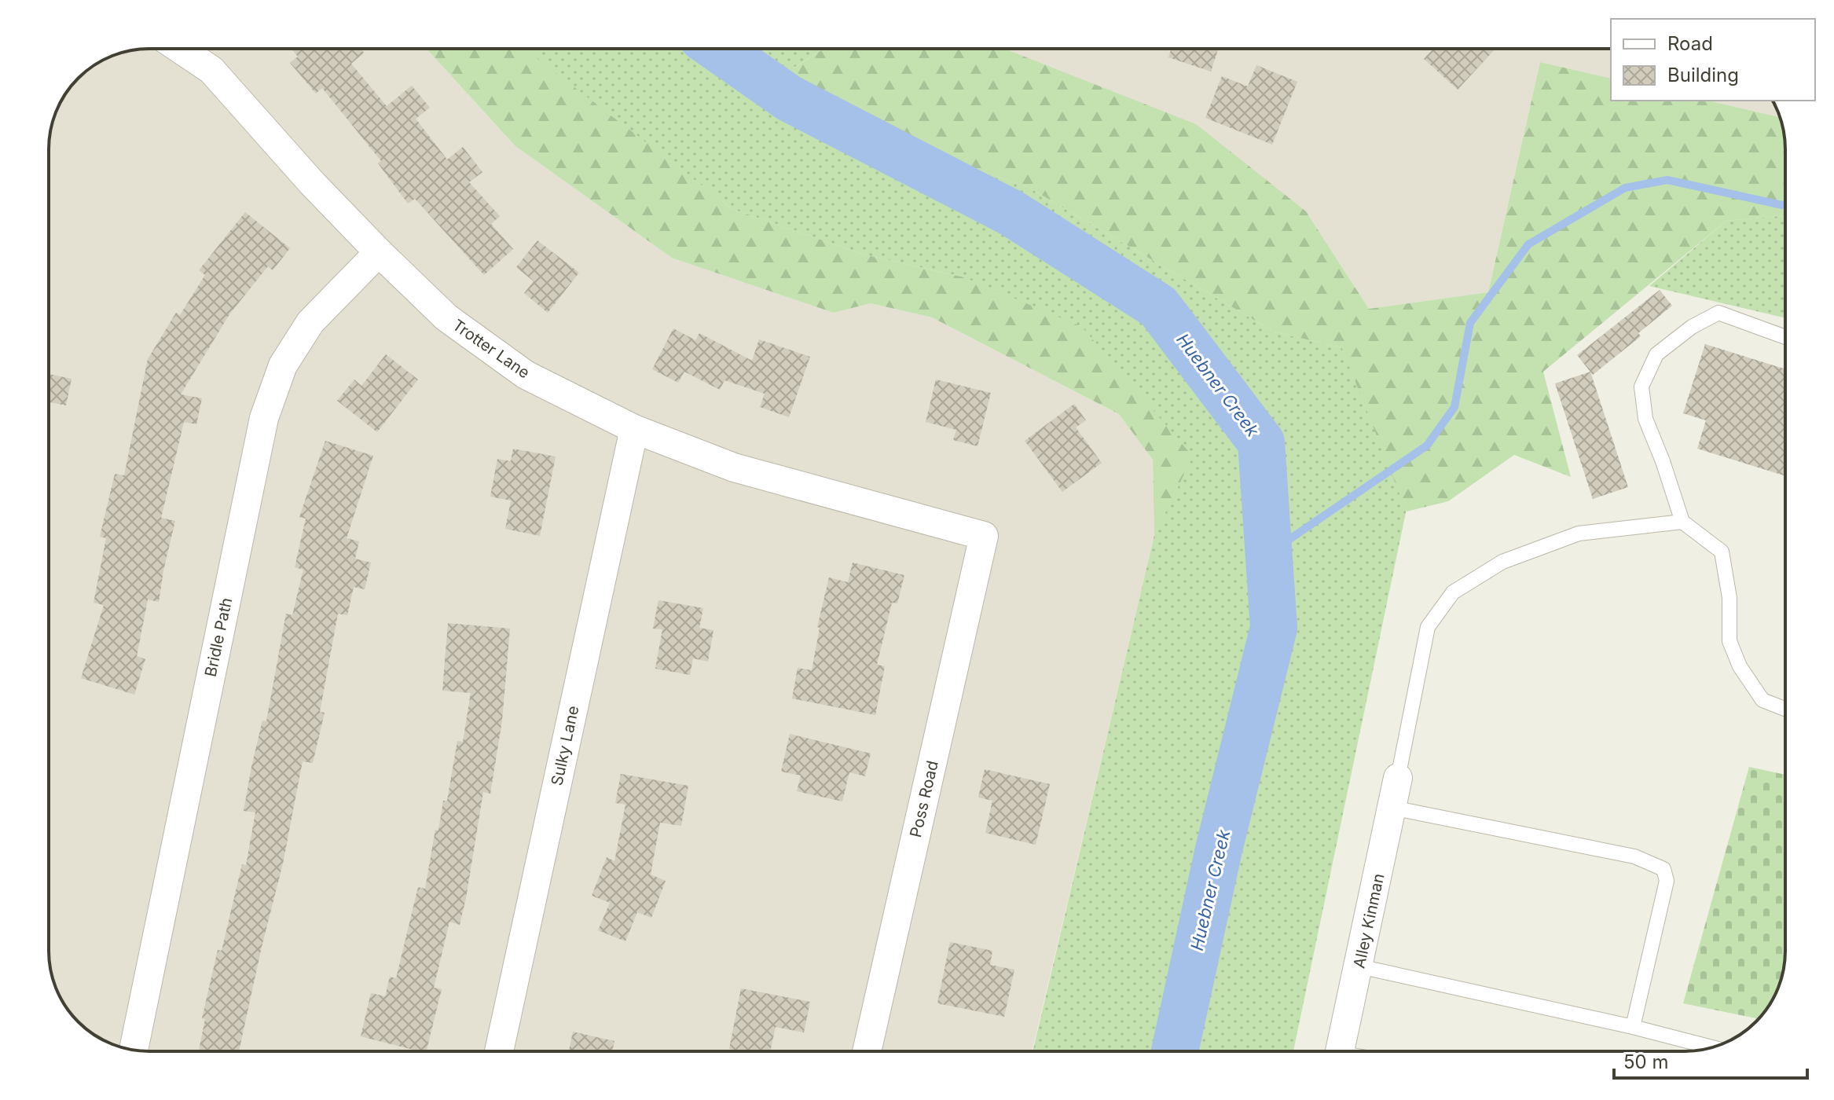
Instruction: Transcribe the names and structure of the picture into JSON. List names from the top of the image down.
{
  "streets": {
    "street": [
      "Trotter Lane",
      "Bridle Path",
      "Sulky Lane",
      "Poss Road",
      "Alley Kinman"
    ]
  },
  "crossings": [
    ["Trotter Lane", "Bridle Path"],
    ["Trotter Lane", "Sulky Lane"],
    ["Trotter Lane", "Poss Road"]
  ],
  "water": ["Huebner Creek"],
  "legend": ["Road", "Building"],
  "scale_bar": "50 m"
}
